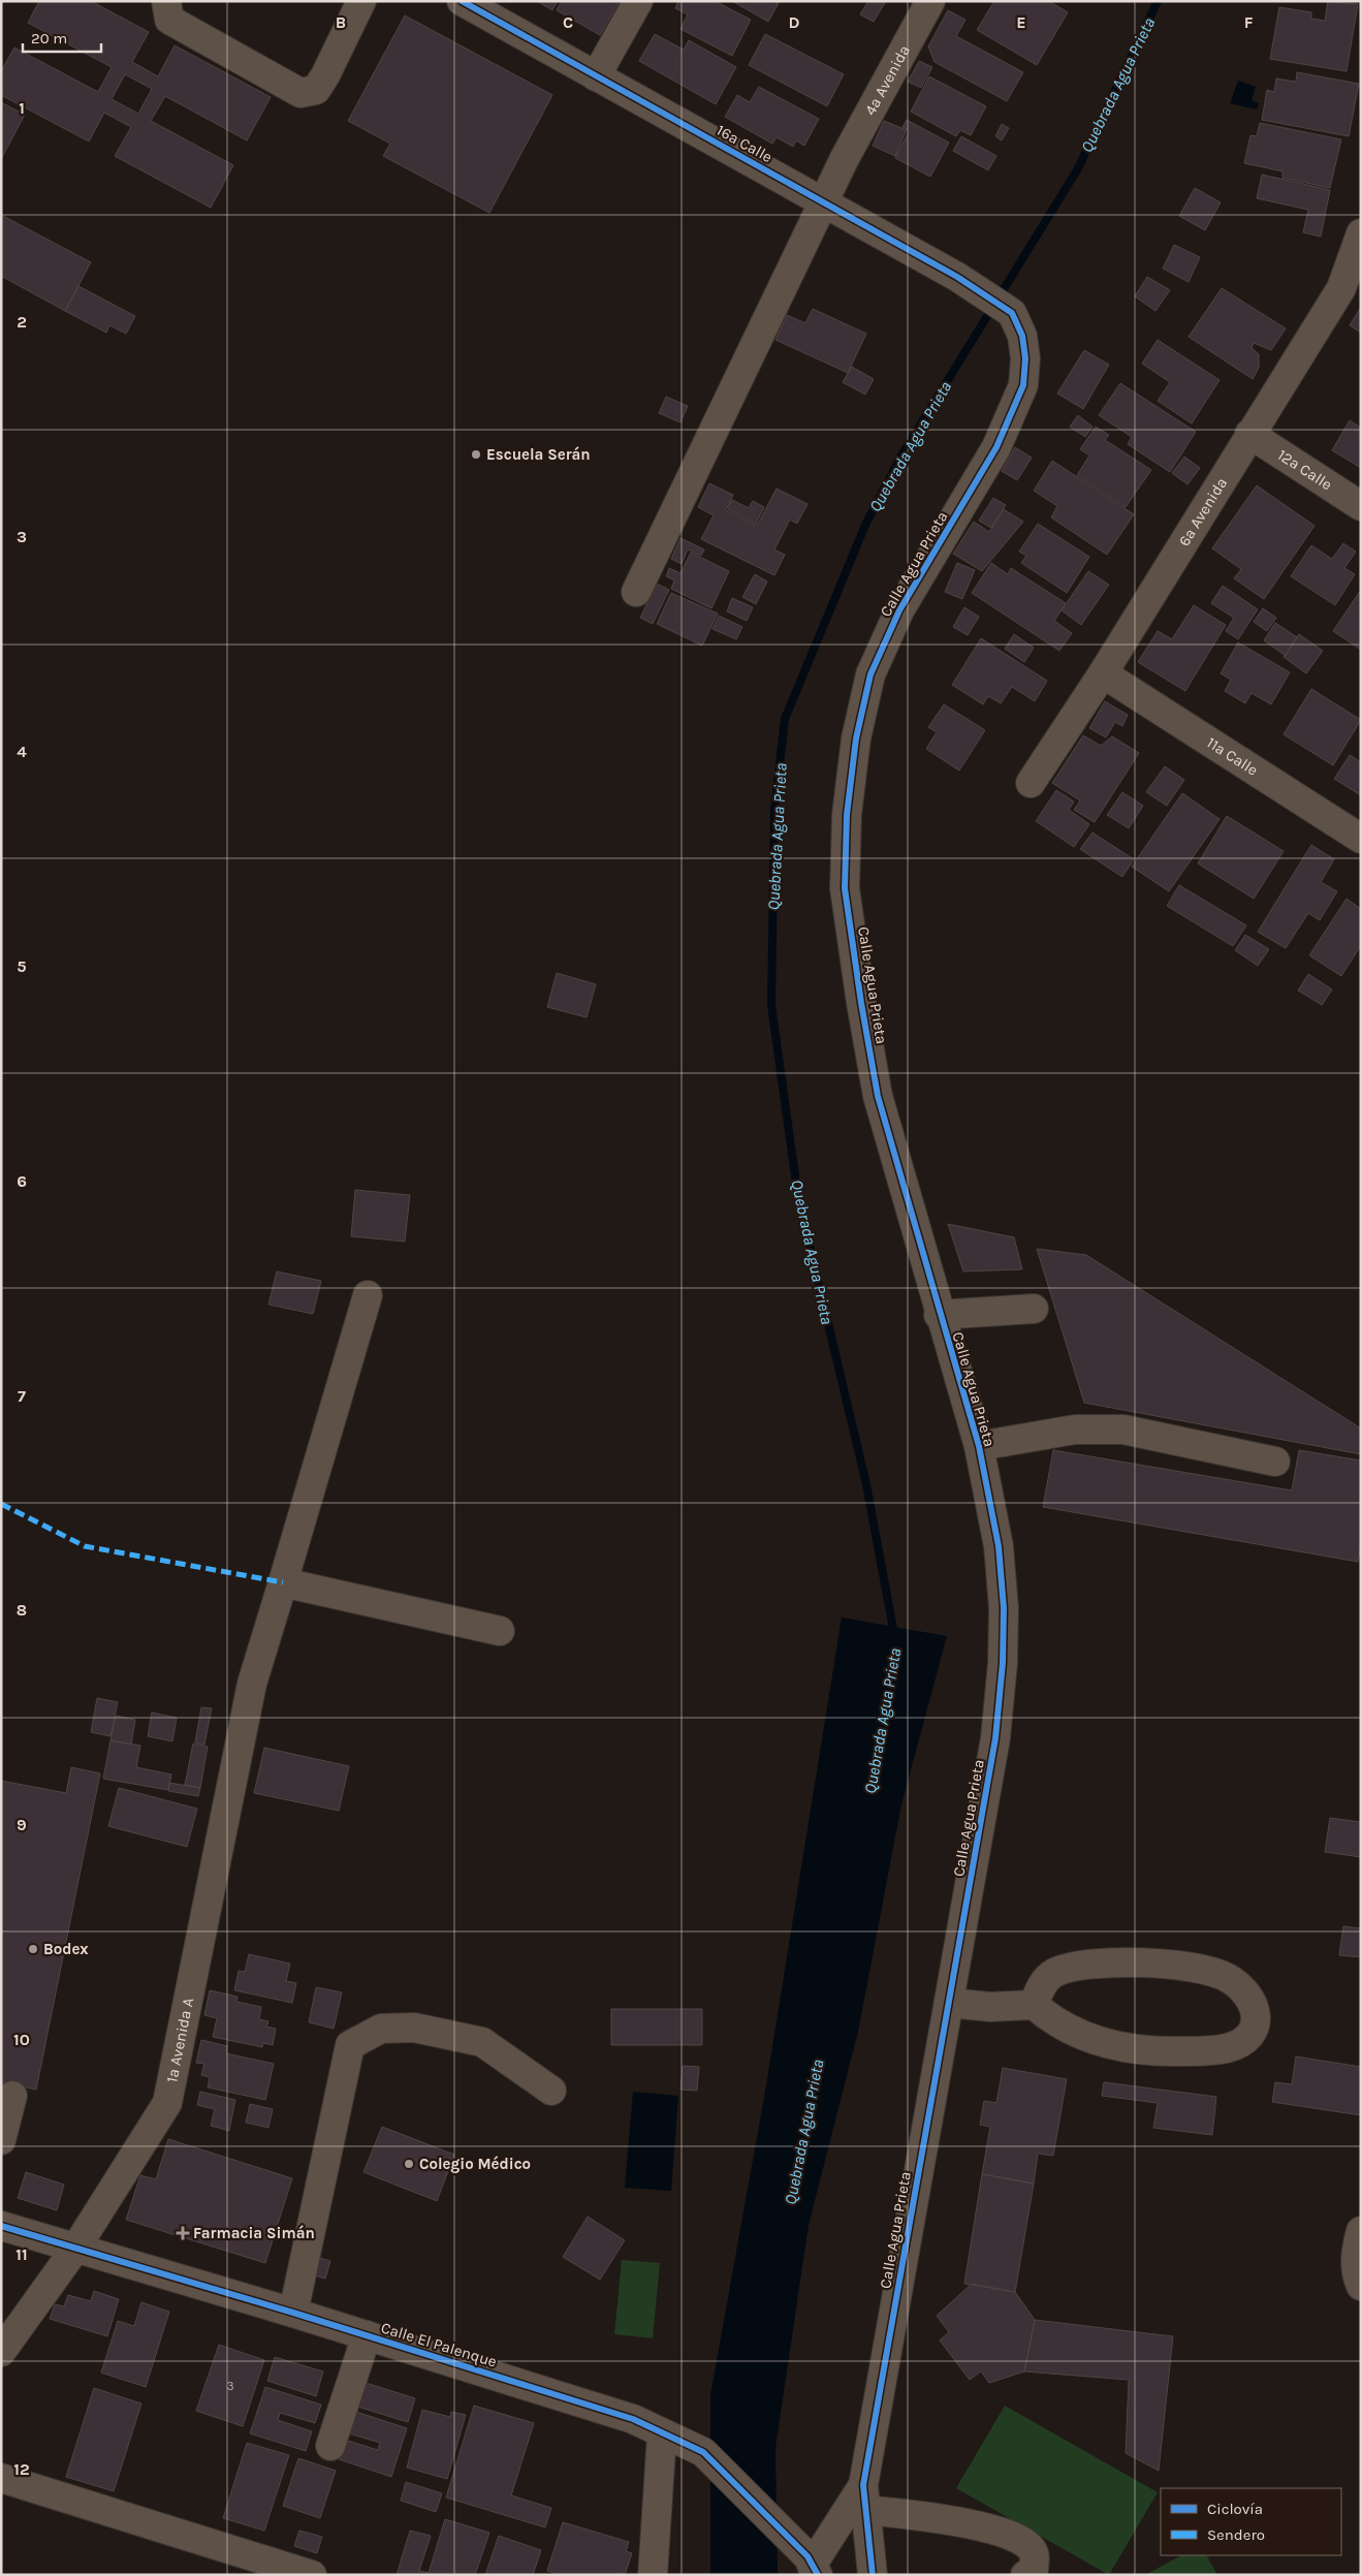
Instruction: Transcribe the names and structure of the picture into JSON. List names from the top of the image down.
{
  "streets": {
    "street": [
      "4a Avenida",
      "16a Calle",
      "12a Calle",
      "6a Avenida",
      "Calle Agua Prieta",
      "11a Calle",
      "1a Avenida A",
      "Calle El Palenque"
    ]
  },
  "crossings": [
    ["4a Avenida", "16a Calle"],
    ["16a Calle", "Calle Agua Prieta"],
    ["12a Calle", "6a Avenida"],
    ["6a Avenida", "11a Calle"],
    ["1a Avenida A", "Calle El Palenque"]
  ],
  "water": ["Quebrada Agua Prieta"],
  "places": {
    "other": ["Escuela Serán", "Bodex", "Colegio Médico"],
    "health": ["Farmacia Simán"]
  },
  "house_numbers": ["3"],
  "legend": ["Ciclovía", "Sendero"],
  "scale_bar": "20 m",
  "grid": {
    "columns": [
      "B",
      "C",
      "D",
      "E",
      "F"
    ],
    "rows": [
      "1",
      "2",
      "3",
      "4",
      "5",
      "6",
      "7",
      "8",
      "9",
      "10",
      "11",
      "12"
    ]
  }
}
